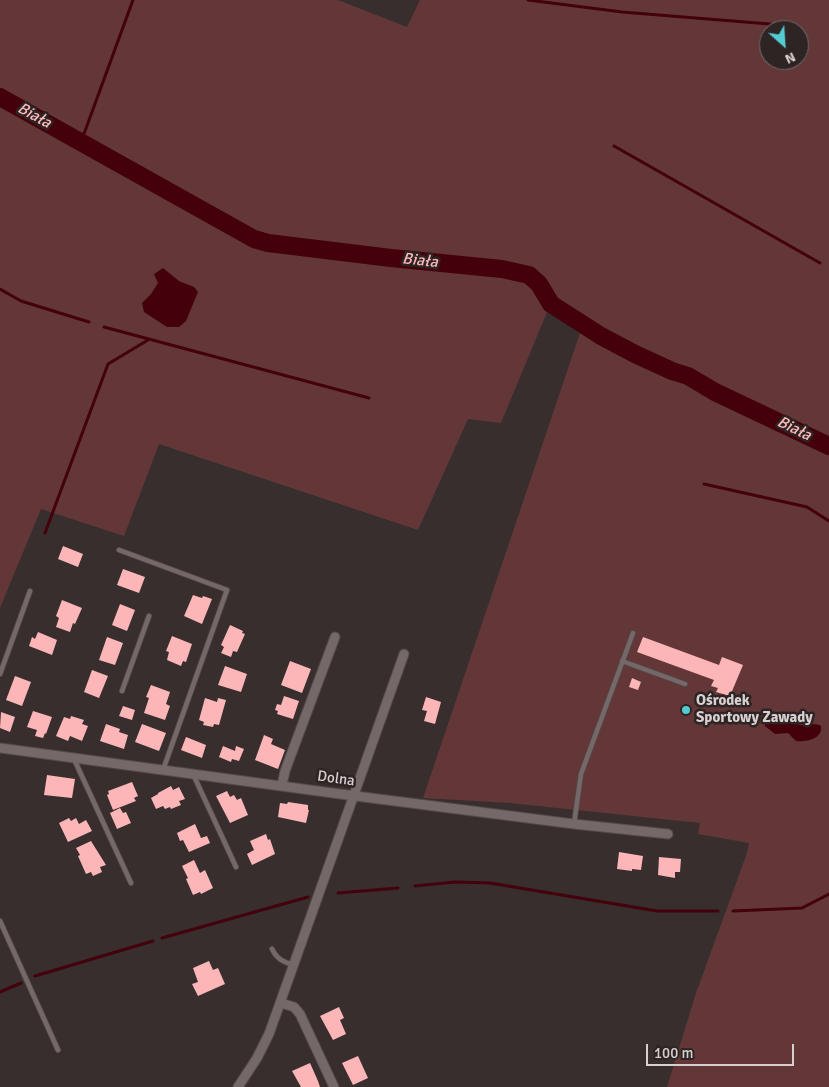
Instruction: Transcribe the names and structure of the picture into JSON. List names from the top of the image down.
{
  "streets": {
    "street": ["Dolna"]
  },
  "water": ["Biała"],
  "places": ["Ośrodek Sportowy Zawady"],
  "scale_bar": "100 m",
  "north": "bottom right"
}
